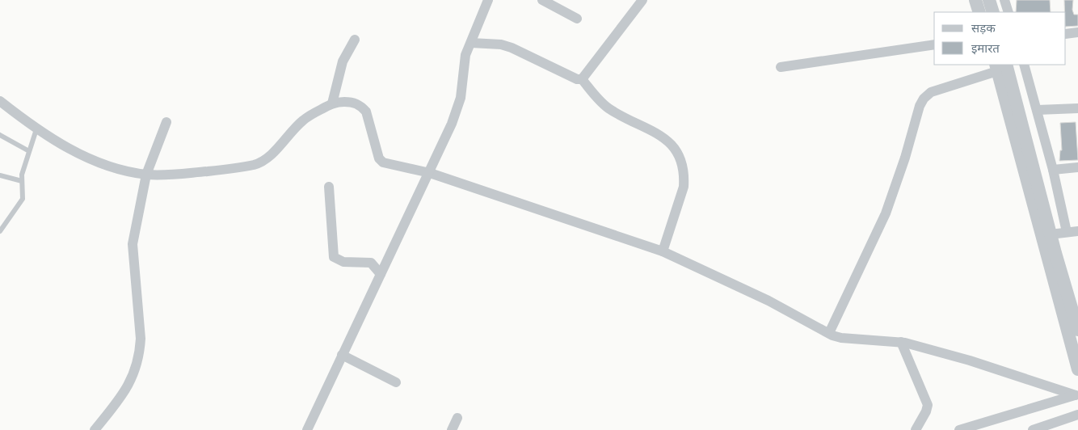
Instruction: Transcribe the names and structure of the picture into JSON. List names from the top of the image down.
{
  "legend": ["सड़क", "इमारत"]
}
